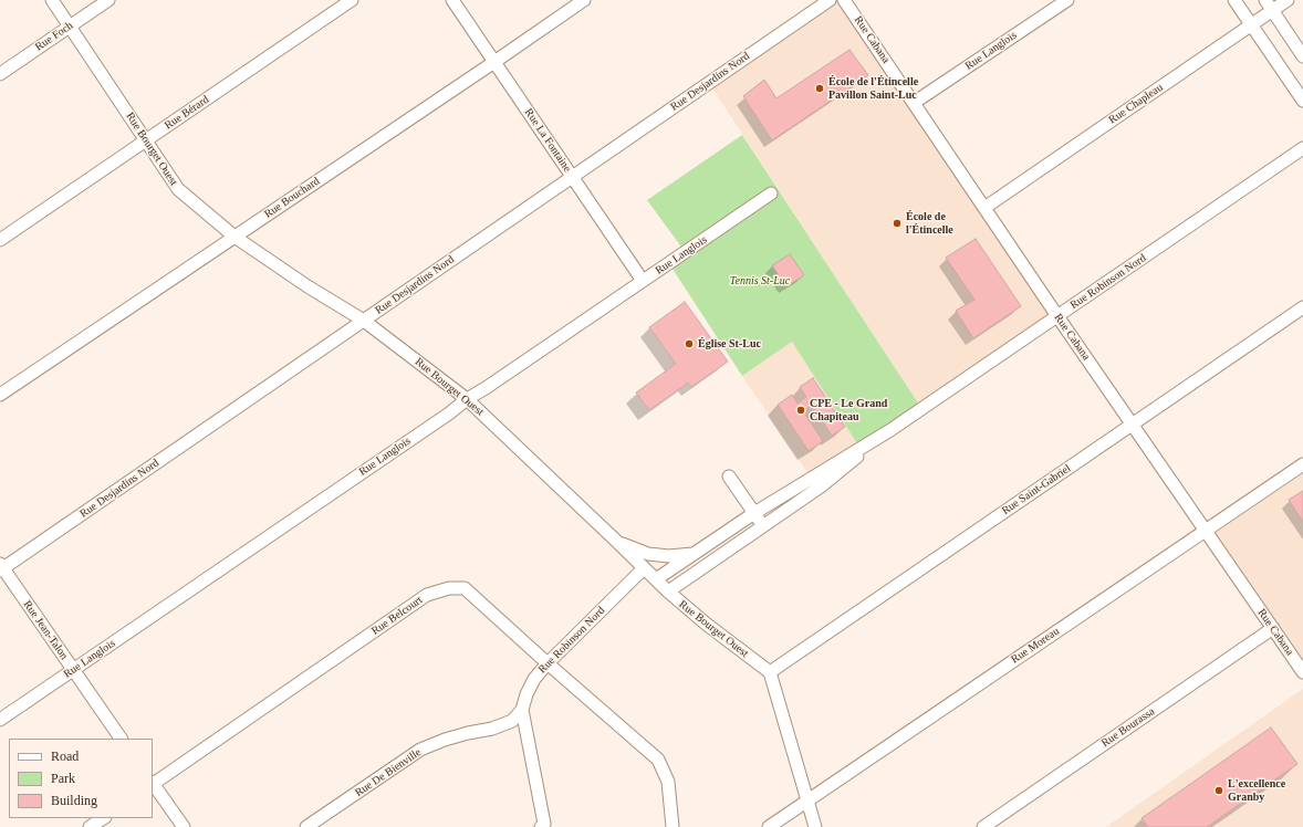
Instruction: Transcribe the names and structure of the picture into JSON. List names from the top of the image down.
{
  "streets": {
    "street": [
      "Rue Foch",
      "Rue Cabana",
      "Rue Langlois",
      "Rue Desjardins Nord",
      "Rue Chapleau",
      "Rue Bérard",
      "Rue La Fontaine",
      "Rue Bourget Ouest",
      "Rue Bouchard",
      "Rue Robinson Nord",
      "Rue Saint-Gabriel",
      "Rue Belcourt",
      "Rue Jean-Talon",
      "Rue Moreau",
      "Rue Bourassa",
      "Rue De Bienville"
    ]
  },
  "crossings": [
    ["Rue Foch", "Rue Bourget Ouest"],
    ["Rue Cabana", "Rue Langlois"],
    ["Rue Cabana", "Rue Chapleau"],
    ["Rue Cabana", "Rue Robinson Nord"],
    ["Rue Cabana", "Rue Saint-Gabriel"],
    ["Rue Cabana", "Rue Moreau"],
    ["Rue Cabana", "Rue Bourassa"],
    ["Rue Langlois", "Rue La Fontaine"],
    ["Rue Langlois", "Rue Bourget Ouest"],
    ["Rue Langlois", "Rue Jean-Talon"],
    ["Rue Desjardins Nord", "Rue La Fontaine"],
    ["Rue Desjardins Nord", "Rue Bourget Ouest"],
    ["Rue Desjardins Nord", "Rue Jean-Talon"],
    ["Rue Bérard", "Rue Bourget Ouest"],
    ["Rue La Fontaine", "Rue Bouchard"],
    ["Rue Bourget Ouest", "Rue Bouchard"],
    ["Rue Bourget Ouest", "Rue Robinson Nord"],
    ["Rue Bourget Ouest", "Rue Saint-Gabriel"],
    ["Rue Robinson Nord", "Rue Belcourt"],
    ["Rue Robinson Nord", "Rue De Bienville"]
  ],
  "parks": ["Tennis St-Luc"],
  "places": [
    "École de l'Étincelle Pavillon Saint-Luc",
    "École de l'Étincelle",
    "Église St-Luc",
    "CPE - Le Grand Chapiteau",
    "L'excellence Granby"
  ],
  "legend": ["Road", "Park", "Building"]
}
